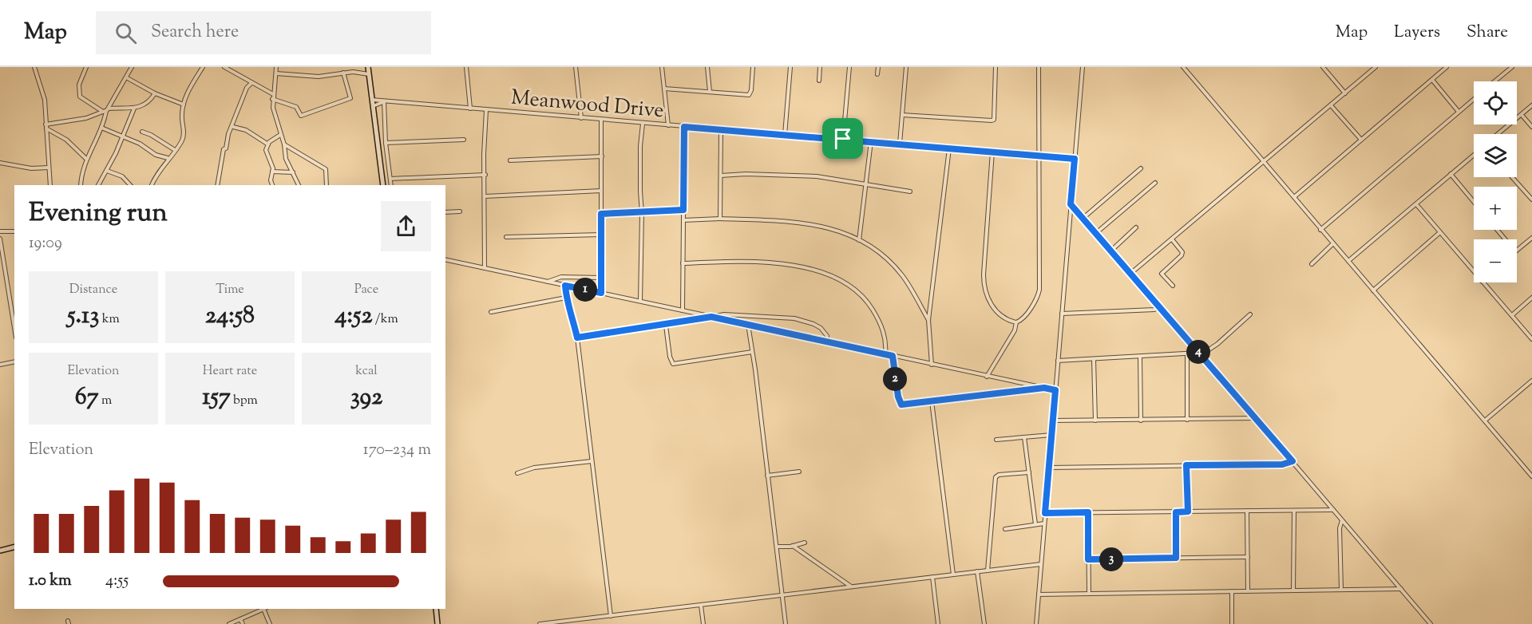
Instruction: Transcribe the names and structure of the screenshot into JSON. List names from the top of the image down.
{
  "streets": {
    "street": ["Meanwood Drive"]
  },
  "page": {
    "header": "Map",
    "search": "Search here",
    "nav": ["Map", "Layers", "Share"],
    "map_buttons": ["+", "−"],
    "heading": ["Evening run", "19:09"],
    "stats": [
      ["Distance", "5.13 km"],
      ["Time", "24:58"],
      ["Pace", "4:52 /km"],
      ["Elevation", "67 m"],
      ["Heart rate", "157 bpm"],
      ["kcal", "392"]
    ],
    "pins": [
      "1",
      "4",
      "2",
      "3"
    ],
    "chart": ["Elevation", "170–234 m"],
    "list": [
      {
        "name": "1.0 km",
        "note": "4:55"
      }
    ]
  }
}
